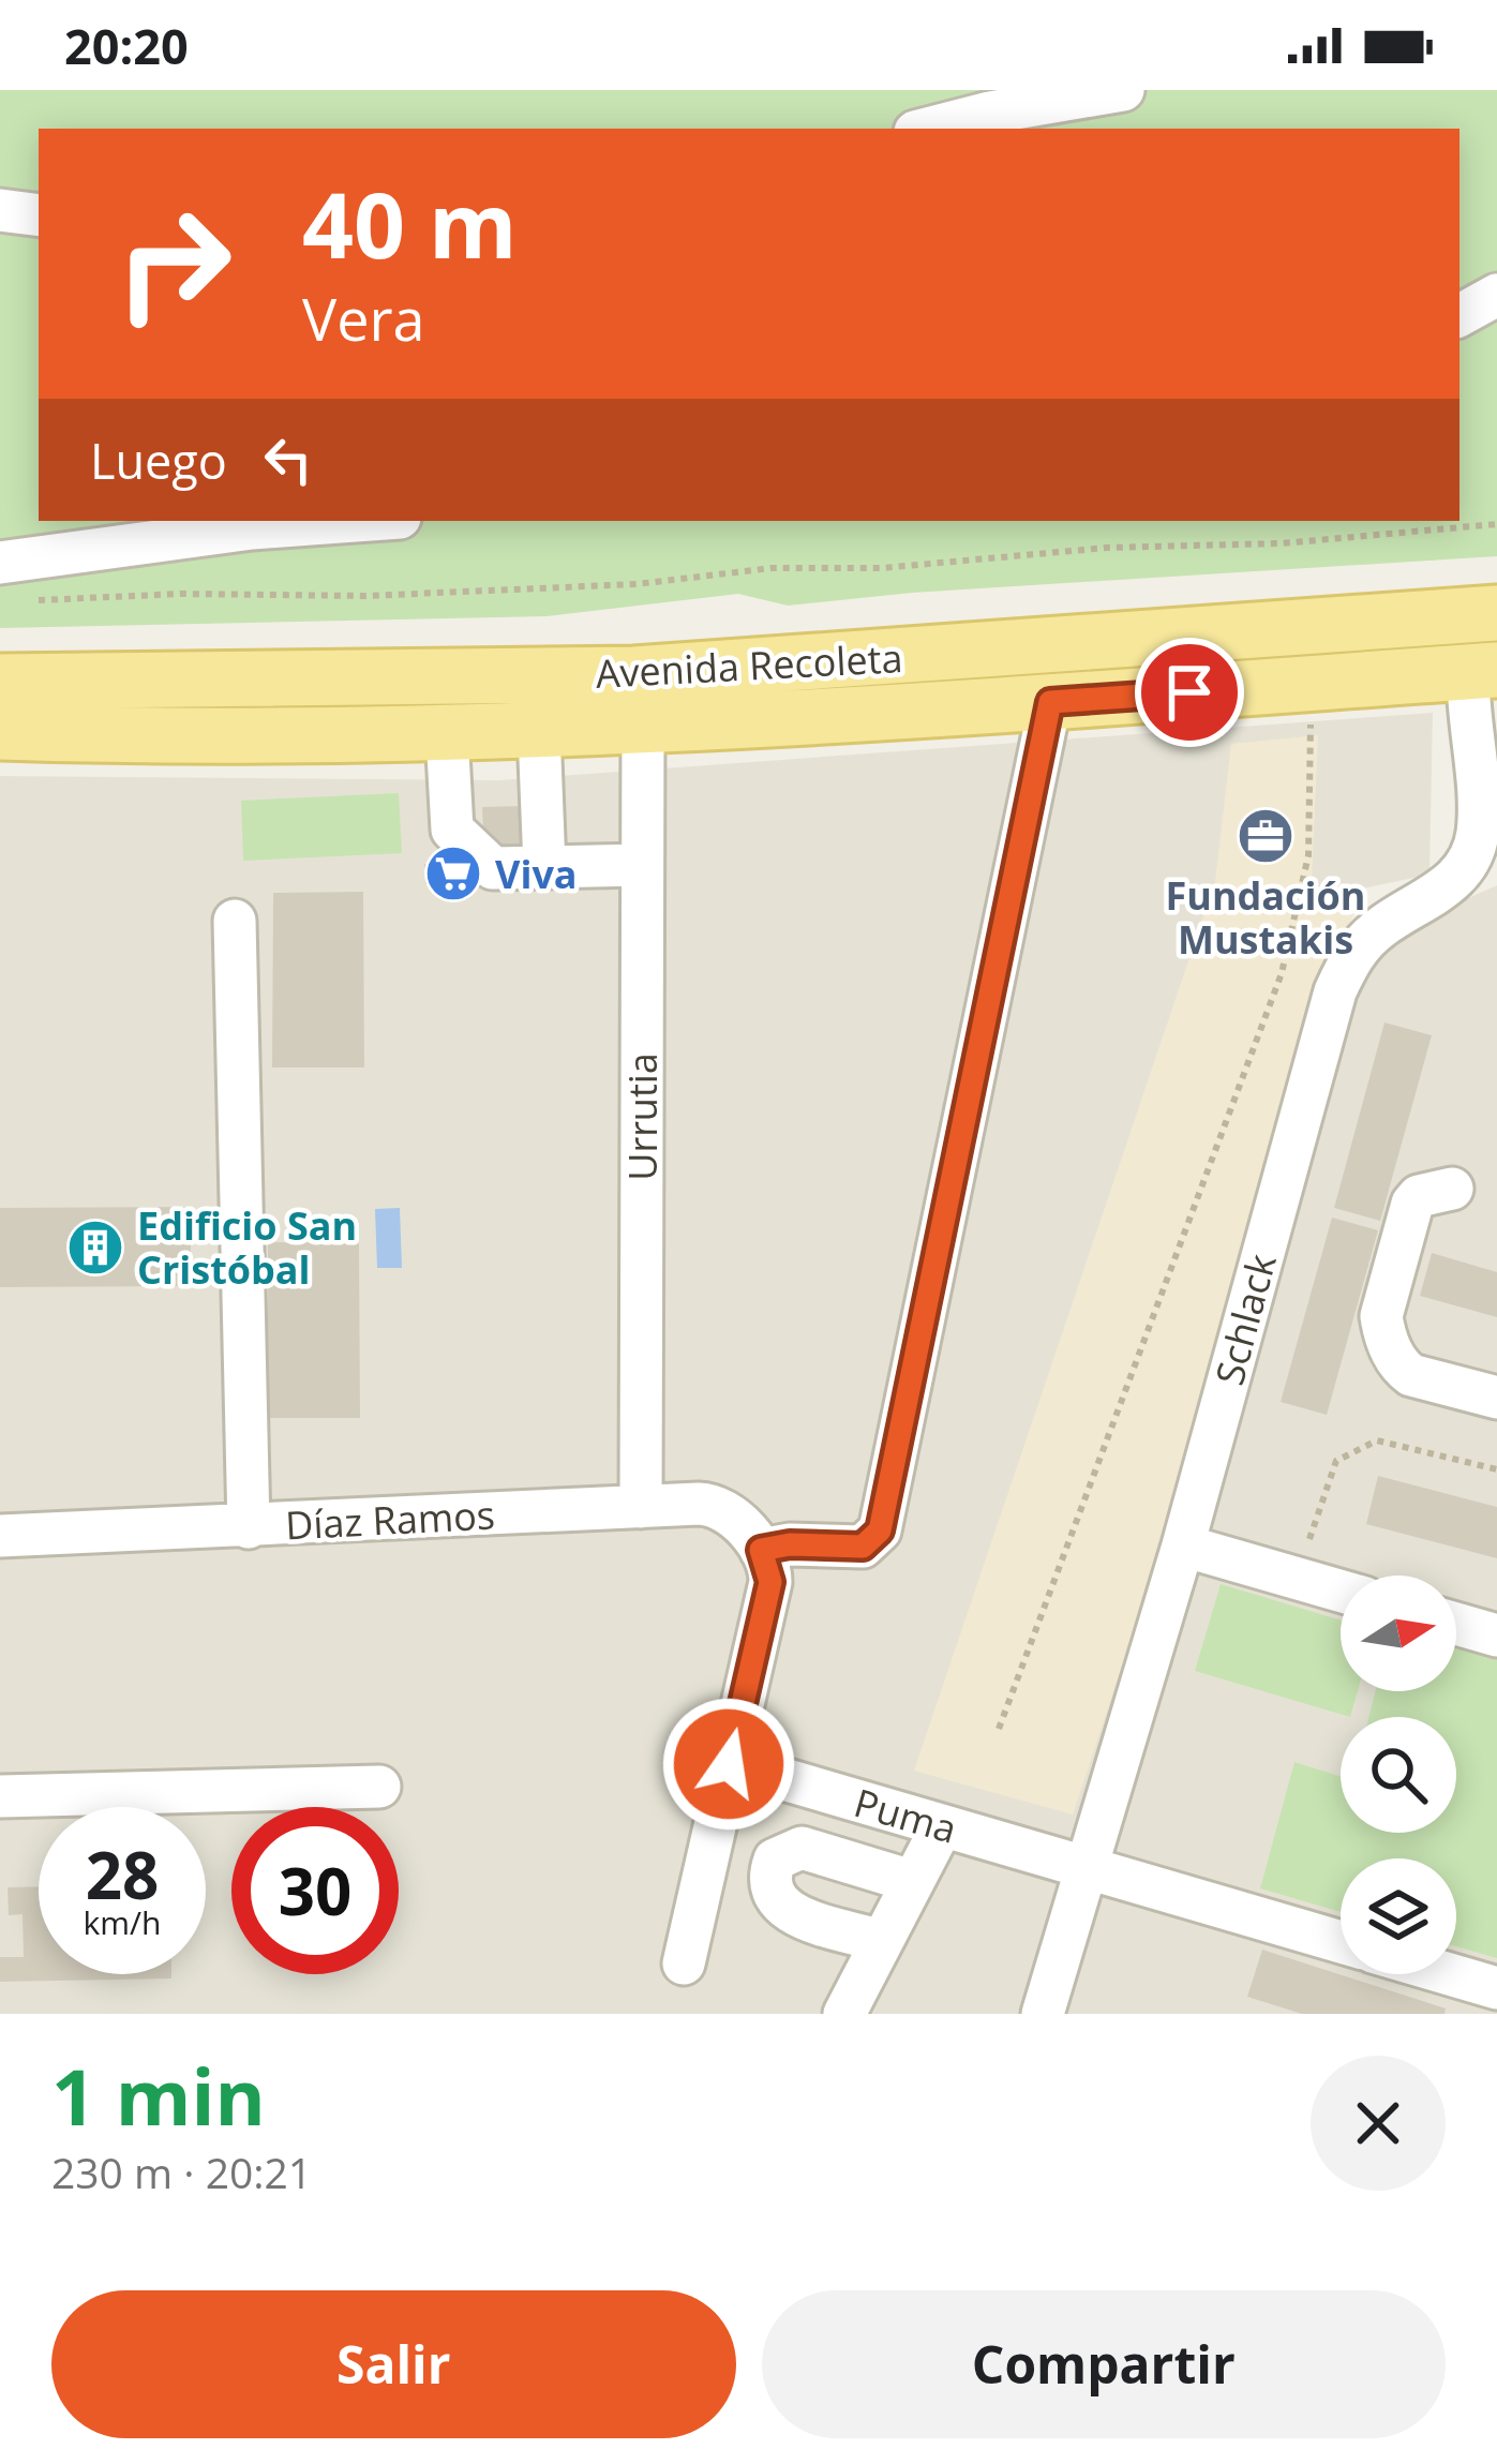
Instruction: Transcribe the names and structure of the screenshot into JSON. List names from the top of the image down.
{
  "streets": {
    "main road": ["Avenida Recoleta"],
    "street": [
      "Urrutia",
      "Schlack",
      "Díaz Ramos",
      "Puma"
    ]
  },
  "crossings": [
    ["Avenida Recoleta", "Urrutia"],
    ["Avenida Recoleta", "Schlack"],
    ["Urrutia", "Díaz Ramos"],
    ["Schlack", "Puma"]
  ],
  "places": {
    "office": ["Fundación Mustakis"],
    "supermarket": ["Viva"],
    "building": ["Edificio San Cristóbal"]
  },
  "north": "right",
  "page": {
    "status": "20:20",
    "turn": ["40 m", "Vera"],
    "then": "Luego",
    "speed": "28 km/h",
    "limit": "30",
    "heading": ["1 min", "230 m · 20:21"],
    "buttons": ["Salir", "Compartir"]
  }
}
